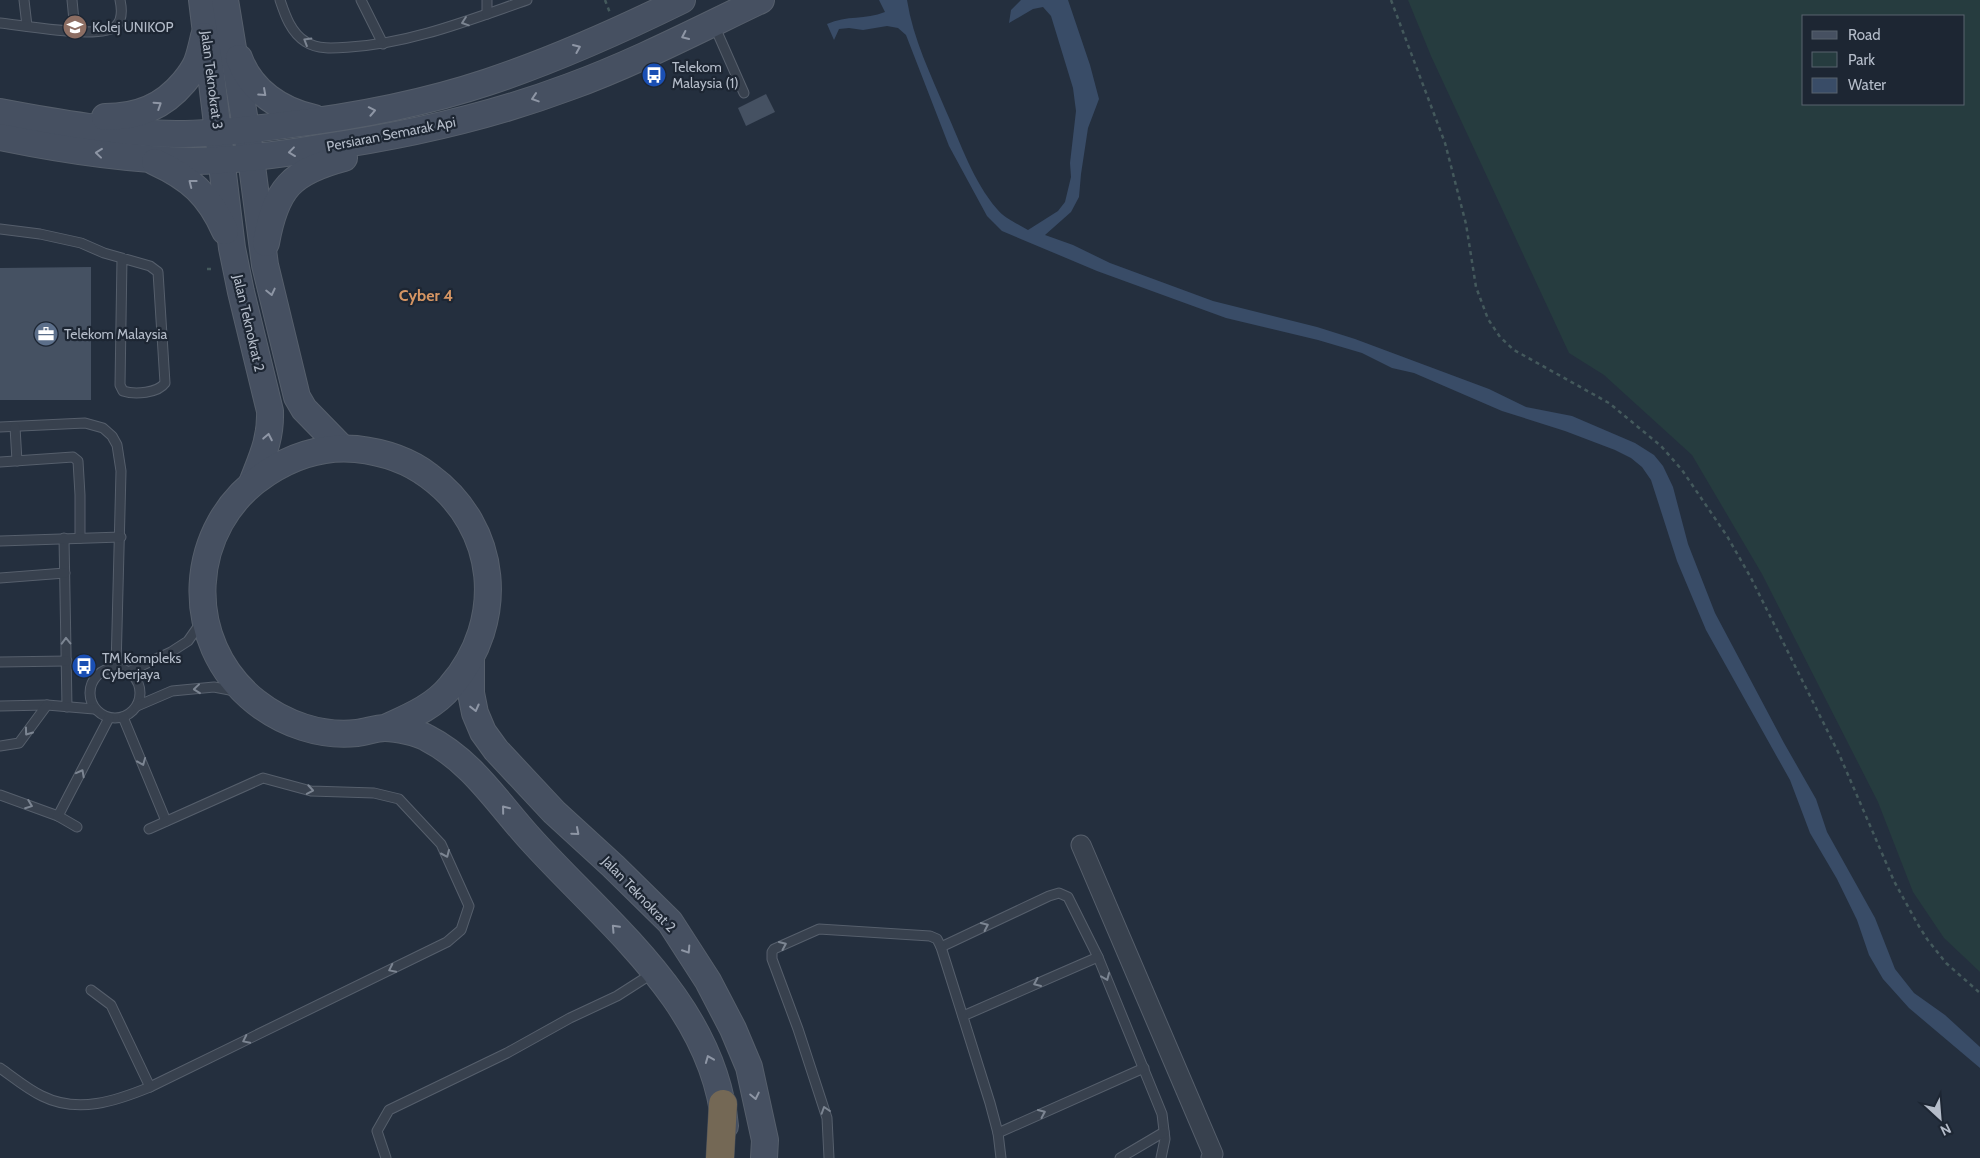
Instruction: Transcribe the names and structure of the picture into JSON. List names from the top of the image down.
{
  "streets": {
    "main road": ["Jalan Teknokrat 3", "Persiaran Semarak Api", "Jalan Teknokrat 2"]
  },
  "crossings": [
    ["Jalan Teknokrat 3", "Persiaran Semarak Api"],
    ["Jalan Teknokrat 3", "Jalan Teknokrat 2"],
    ["Persiaran Semarak Api", "Jalan Teknokrat 2"]
  ],
  "districts": ["Cyber 4"],
  "places": {
    "school or university": ["Kolej UNIKOP"],
    "bus stop": ["Telekom Malaysia (1)", "TM Kompleks Cyberjaya"],
    "office": ["Telekom Malaysia"]
  },
  "legend": ["Road", "Park", "Water"],
  "north": "bottom right"
}
